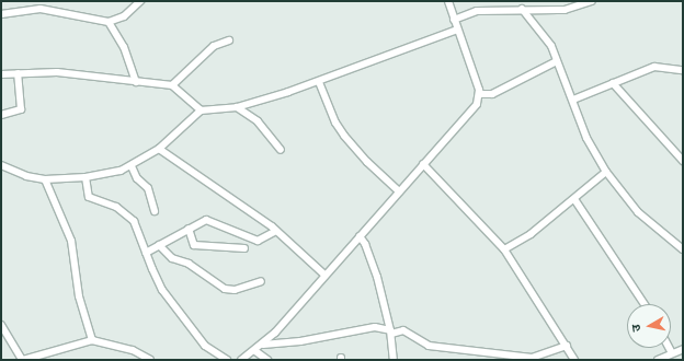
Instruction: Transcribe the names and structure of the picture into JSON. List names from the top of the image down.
{
  "north": "left"
}
